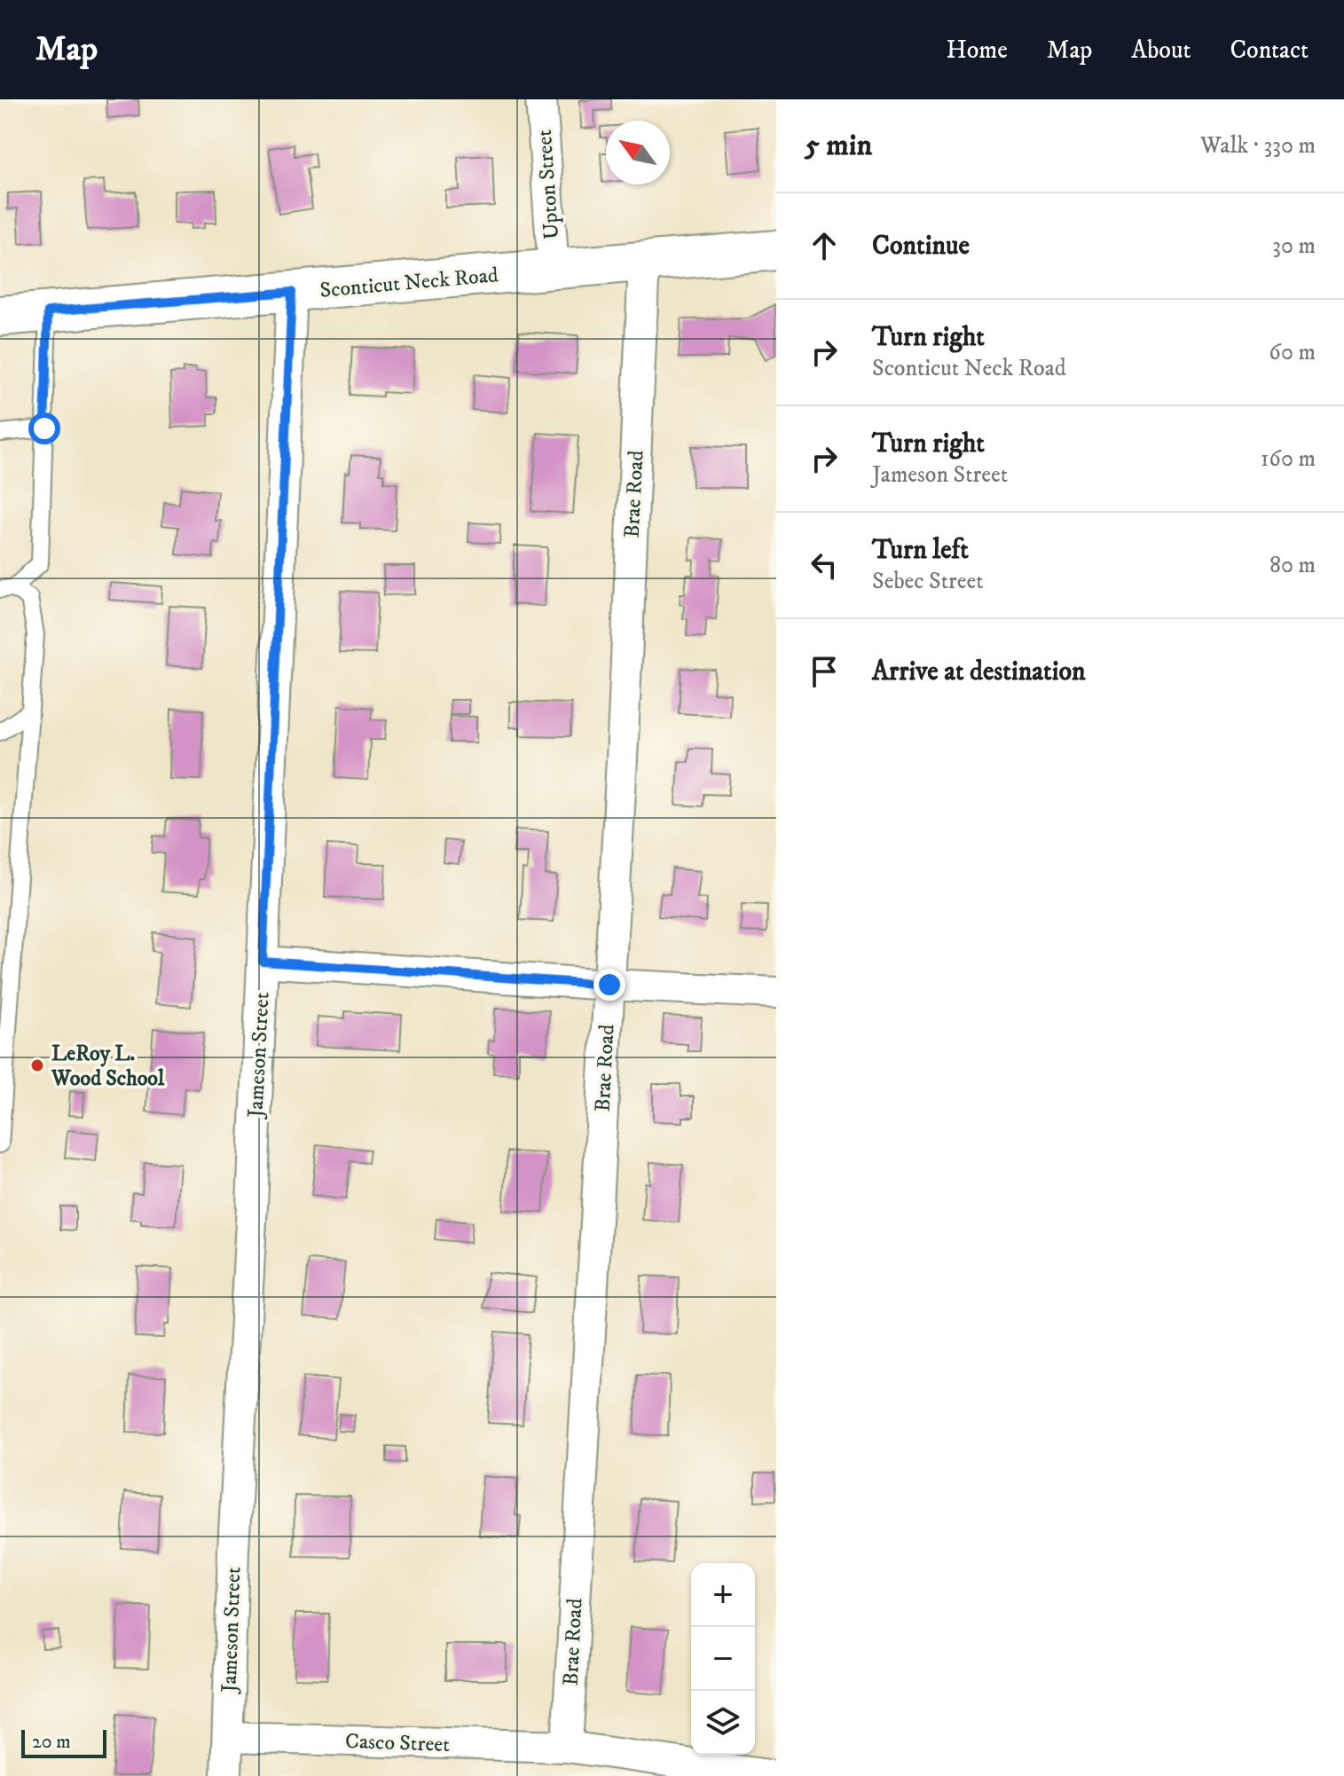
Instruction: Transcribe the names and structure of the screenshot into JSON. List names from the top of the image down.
{
  "streets": {
    "main road": ["Sconticut Neck Road"],
    "street": [
      "Upton Street",
      "Brae Road",
      "Jameson Street",
      "Casco Street"
    ]
  },
  "crossings": [
    ["Upton Street", "Sconticut Neck Road"],
    ["Sconticut Neck Road", "Brae Road"],
    ["Sconticut Neck Road", "Jameson Street"],
    ["Brae Road", "Casco Street"],
    ["Jameson Street", "Casco Street"]
  ],
  "places": ["LeRoy L. Wood School"],
  "scale_bar": "20 m",
  "north": "top left",
  "page": {
    "header": "Map",
    "nav": [
      "Home",
      "Map",
      "About",
      "Contact"
    ],
    "heading": ["5 min", "Walk · 330 m"],
    "list": [
      ["Continue", "30 m"],
      ["Turn right", "Sconticut Neck Road", "60 m"],
      ["Turn right", "Jameson Street", "160 m"],
      ["Turn left", "Sebec Street", "80 m"],
      "Arrive at destination"
    ],
    "map_buttons": ["+", "−"],
    "scale": "20 m"
  }
}
